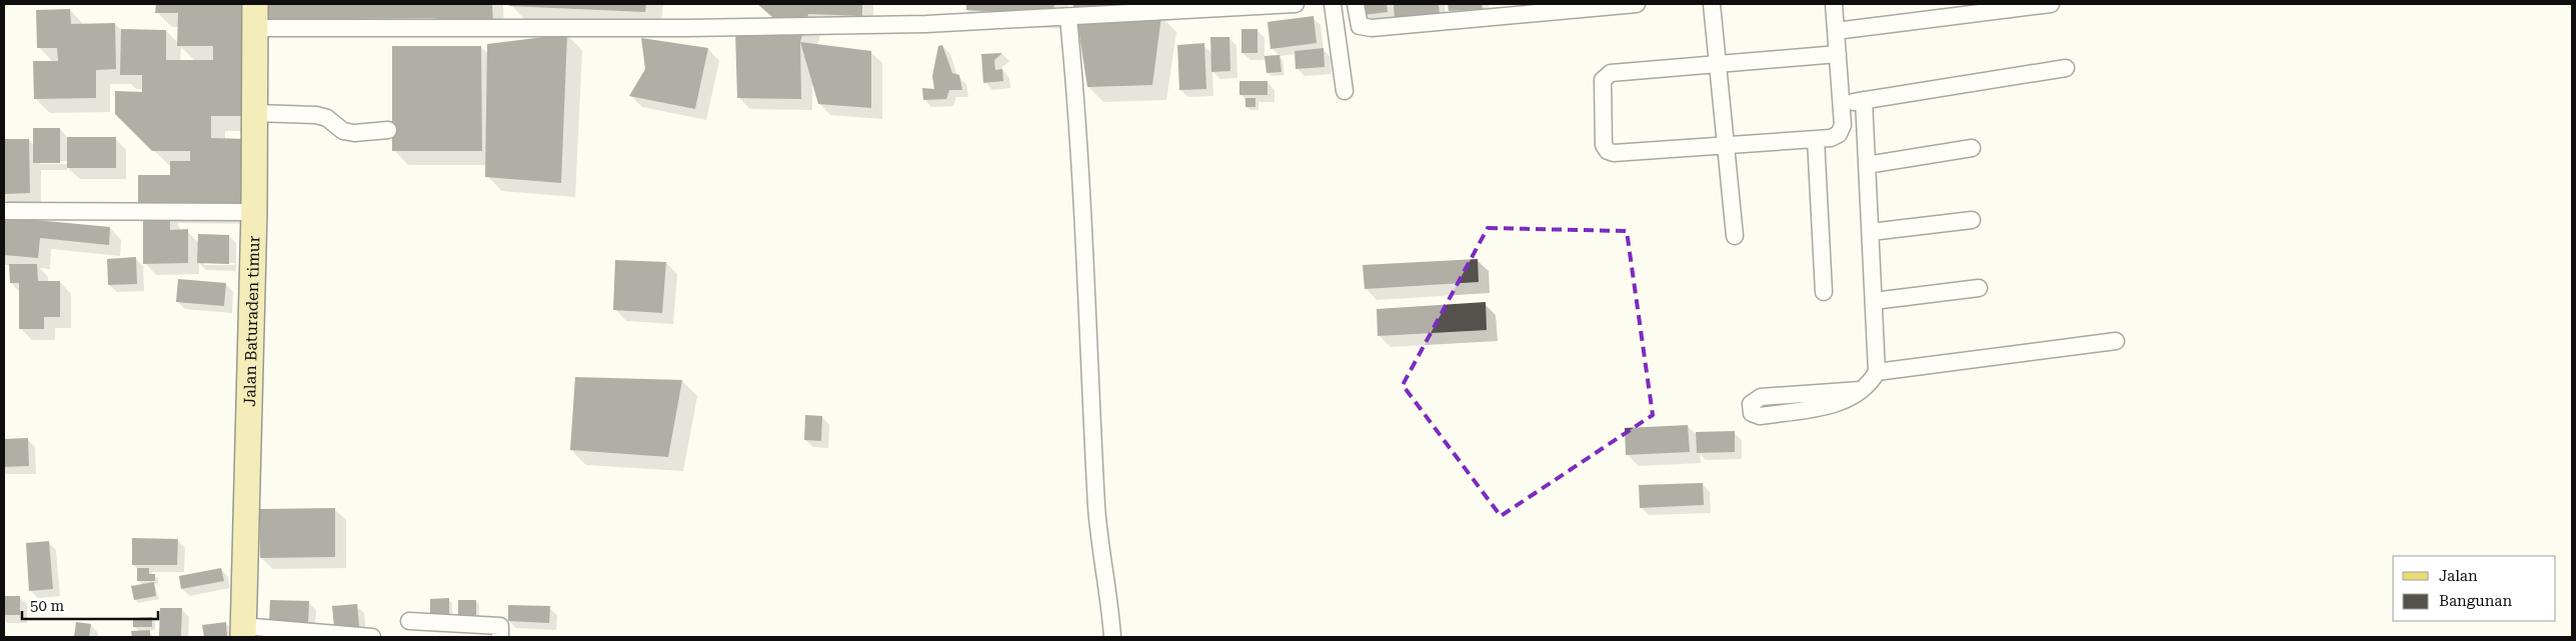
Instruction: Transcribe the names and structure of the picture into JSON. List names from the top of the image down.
{
  "streets": {
    "main road": ["Jalan Baturaden timur"]
  },
  "legend": ["Jalan", "Bangunan"],
  "scale_bar": "50 m"
}
